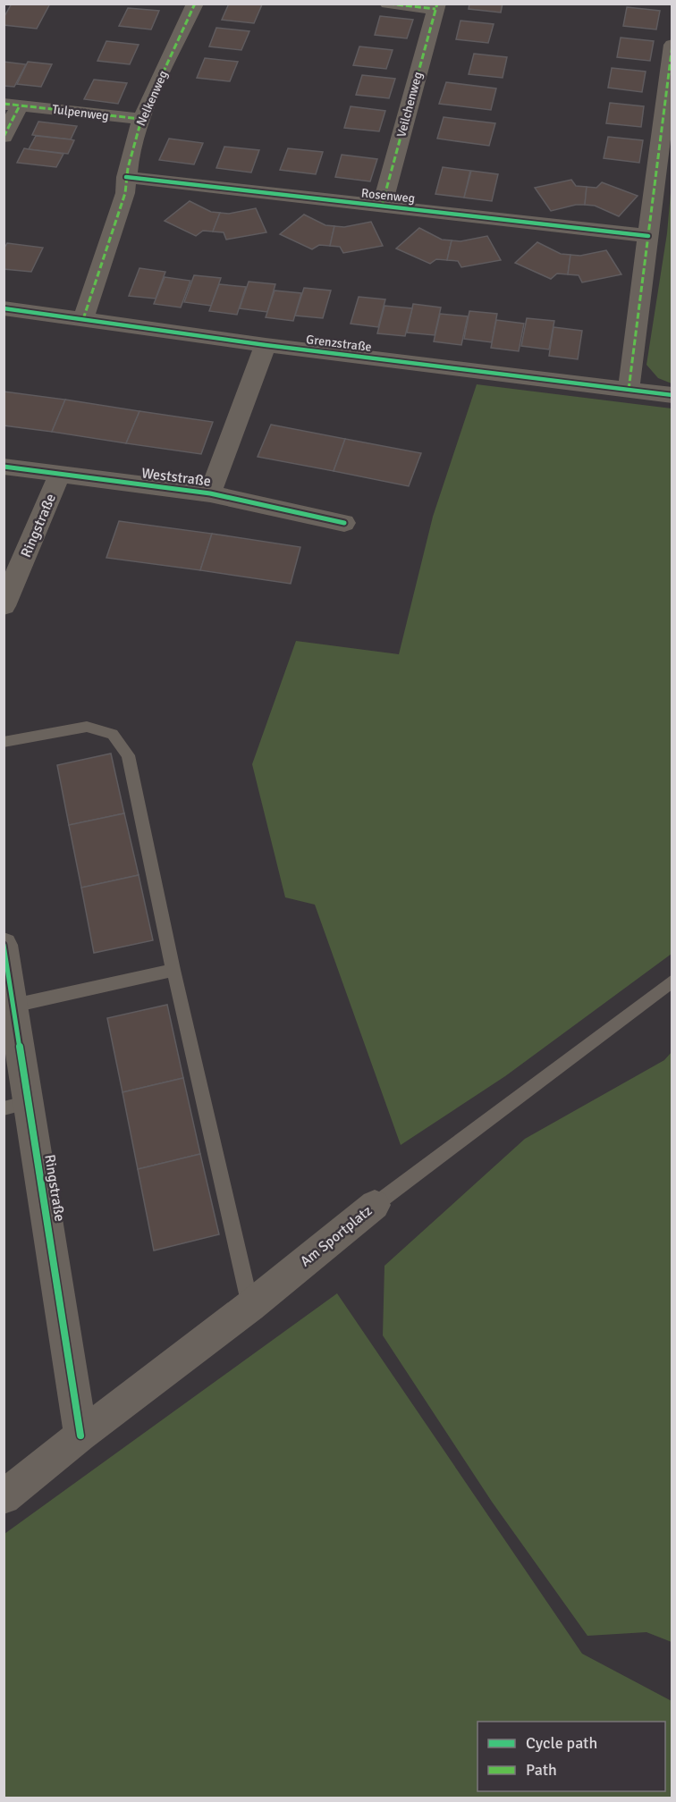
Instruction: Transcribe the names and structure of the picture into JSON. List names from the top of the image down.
{
  "streets": {
    "street": [
      "Nelkenweg",
      "Veilchenweg",
      "Tulpenweg",
      "Rosenweg",
      "Grenzstraße",
      "Weststraße",
      "Ringstraße",
      "Am Sportplatz"
    ]
  },
  "crossings": [
    ["Nelkenweg", "Tulpenweg"],
    ["Nelkenweg", "Rosenweg"],
    ["Nelkenweg", "Grenzstraße"],
    ["Veilchenweg", "Rosenweg"],
    ["Grenzstraße", "Weststraße"],
    ["Weststraße", "Ringstraße"],
    ["Ringstraße", "Am Sportplatz"]
  ],
  "legend": ["Cycle path", "Path"]
}
